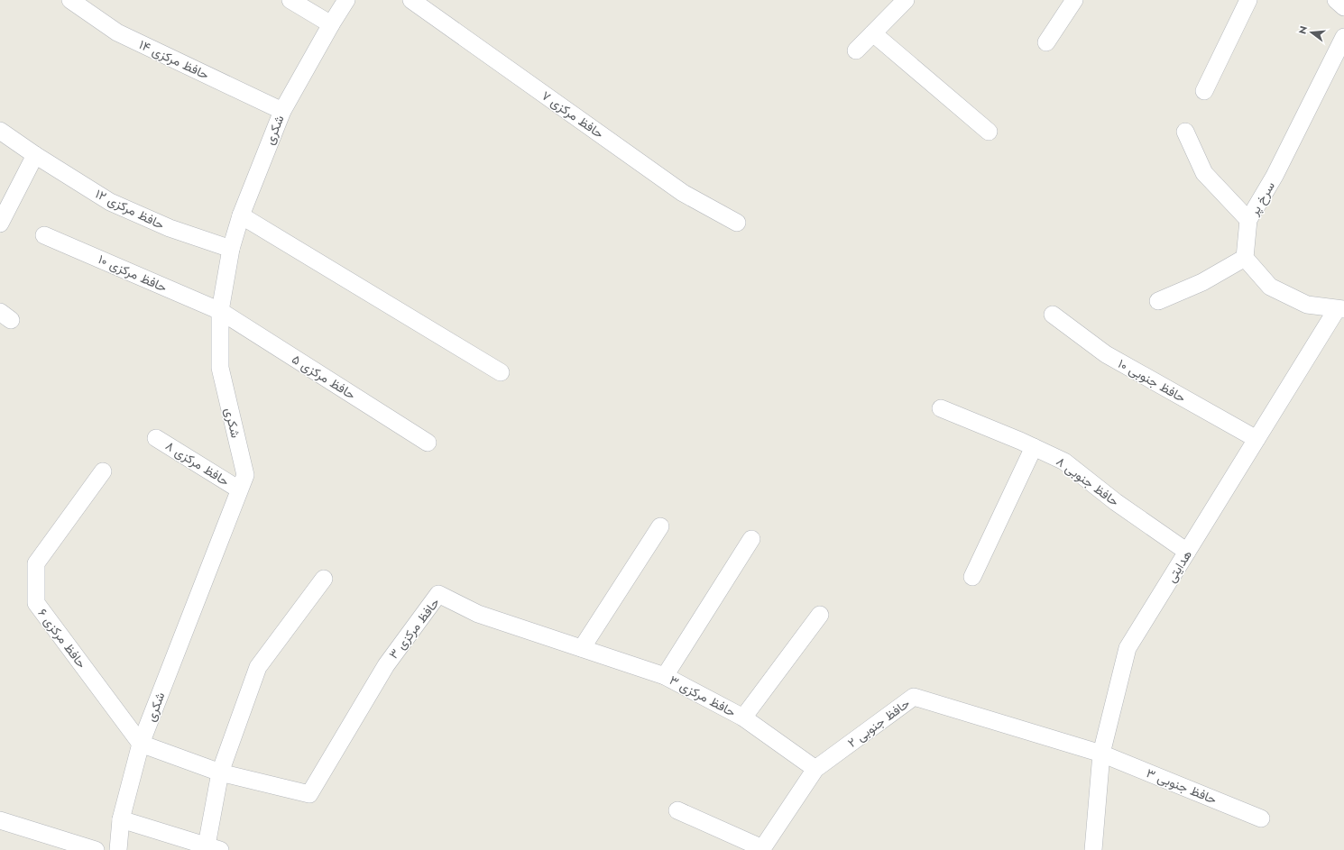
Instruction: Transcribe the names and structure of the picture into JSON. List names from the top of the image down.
{
  "streets": {
    "street": [
      "حافظ مرکزی ۱۴",
      "حافظ مرکزی ۷",
      "شکری",
      "سرخ پر",
      "حافظ مرکزی ۱۲",
      "حافظ مرکزی ۱۰",
      "حافظ مرکزی ۵",
      "حافظ جنوبی ۱۰",
      "حافظ مرکزی ۸",
      "حافظ جنوبی ۸",
      "هدایتی",
      "حافظ مرکزی ۳",
      "حافظ مرکزی ۶",
      "حافظ جنوبی ۲",
      "حافظ جنوبی ۳"
    ]
  },
  "crossings": [
    ["حافظ مرکزی ۱۴", "شکری"],
    ["شکری", "حافظ مرکزی ۱۲"],
    ["شکری", "حافظ مرکزی ۱۰"],
    ["شکری", "حافظ مرکزی ۵"],
    ["شکری", "حافظ مرکزی ۸"],
    ["شکری", "حافظ مرکزی ۳"],
    ["شکری", "حافظ مرکزی ۶"],
    ["حافظ مرکزی ۱۰", "حافظ مرکزی ۵"],
    ["حافظ جنوبی ۱۰", "هدایتی"],
    ["حافظ جنوبی ۸", "هدایتی"],
    ["هدایتی", "حافظ جنوبی ۲"],
    ["هدایتی", "حافظ جنوبی ۳"],
    ["حافظ مرکزی ۳", "حافظ مرکزی ۶"],
    ["حافظ مرکزی ۳", "حافظ جنوبی ۲"],
    ["حافظ جنوبی ۲", "حافظ جنوبی ۳"]
  ],
  "north": "left"
}
